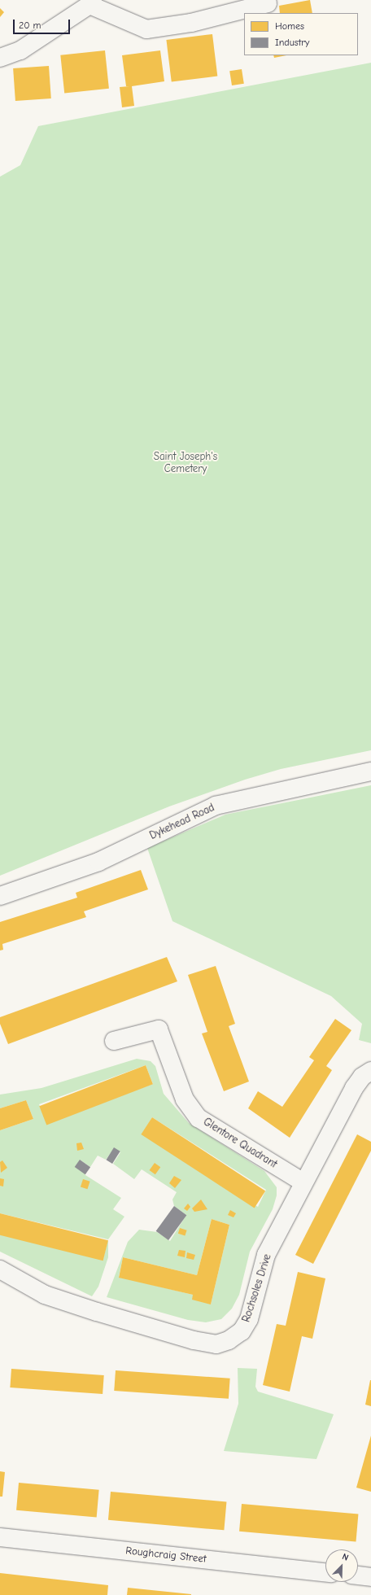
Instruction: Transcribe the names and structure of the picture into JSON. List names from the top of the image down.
{
  "streets": {
    "street": [
      "Dykehead Road",
      "Glentore Quadrant",
      "Rochsoles Drive",
      "Roughcraig Street"
    ]
  },
  "crossings": [
    ["Glentore Quadrant", "Rochsoles Drive"]
  ],
  "parks": ["Saint Joseph's Cemetery"],
  "legend": ["Homes", "Industry"],
  "scale_bar": "20 m",
  "north": "top right"
}
